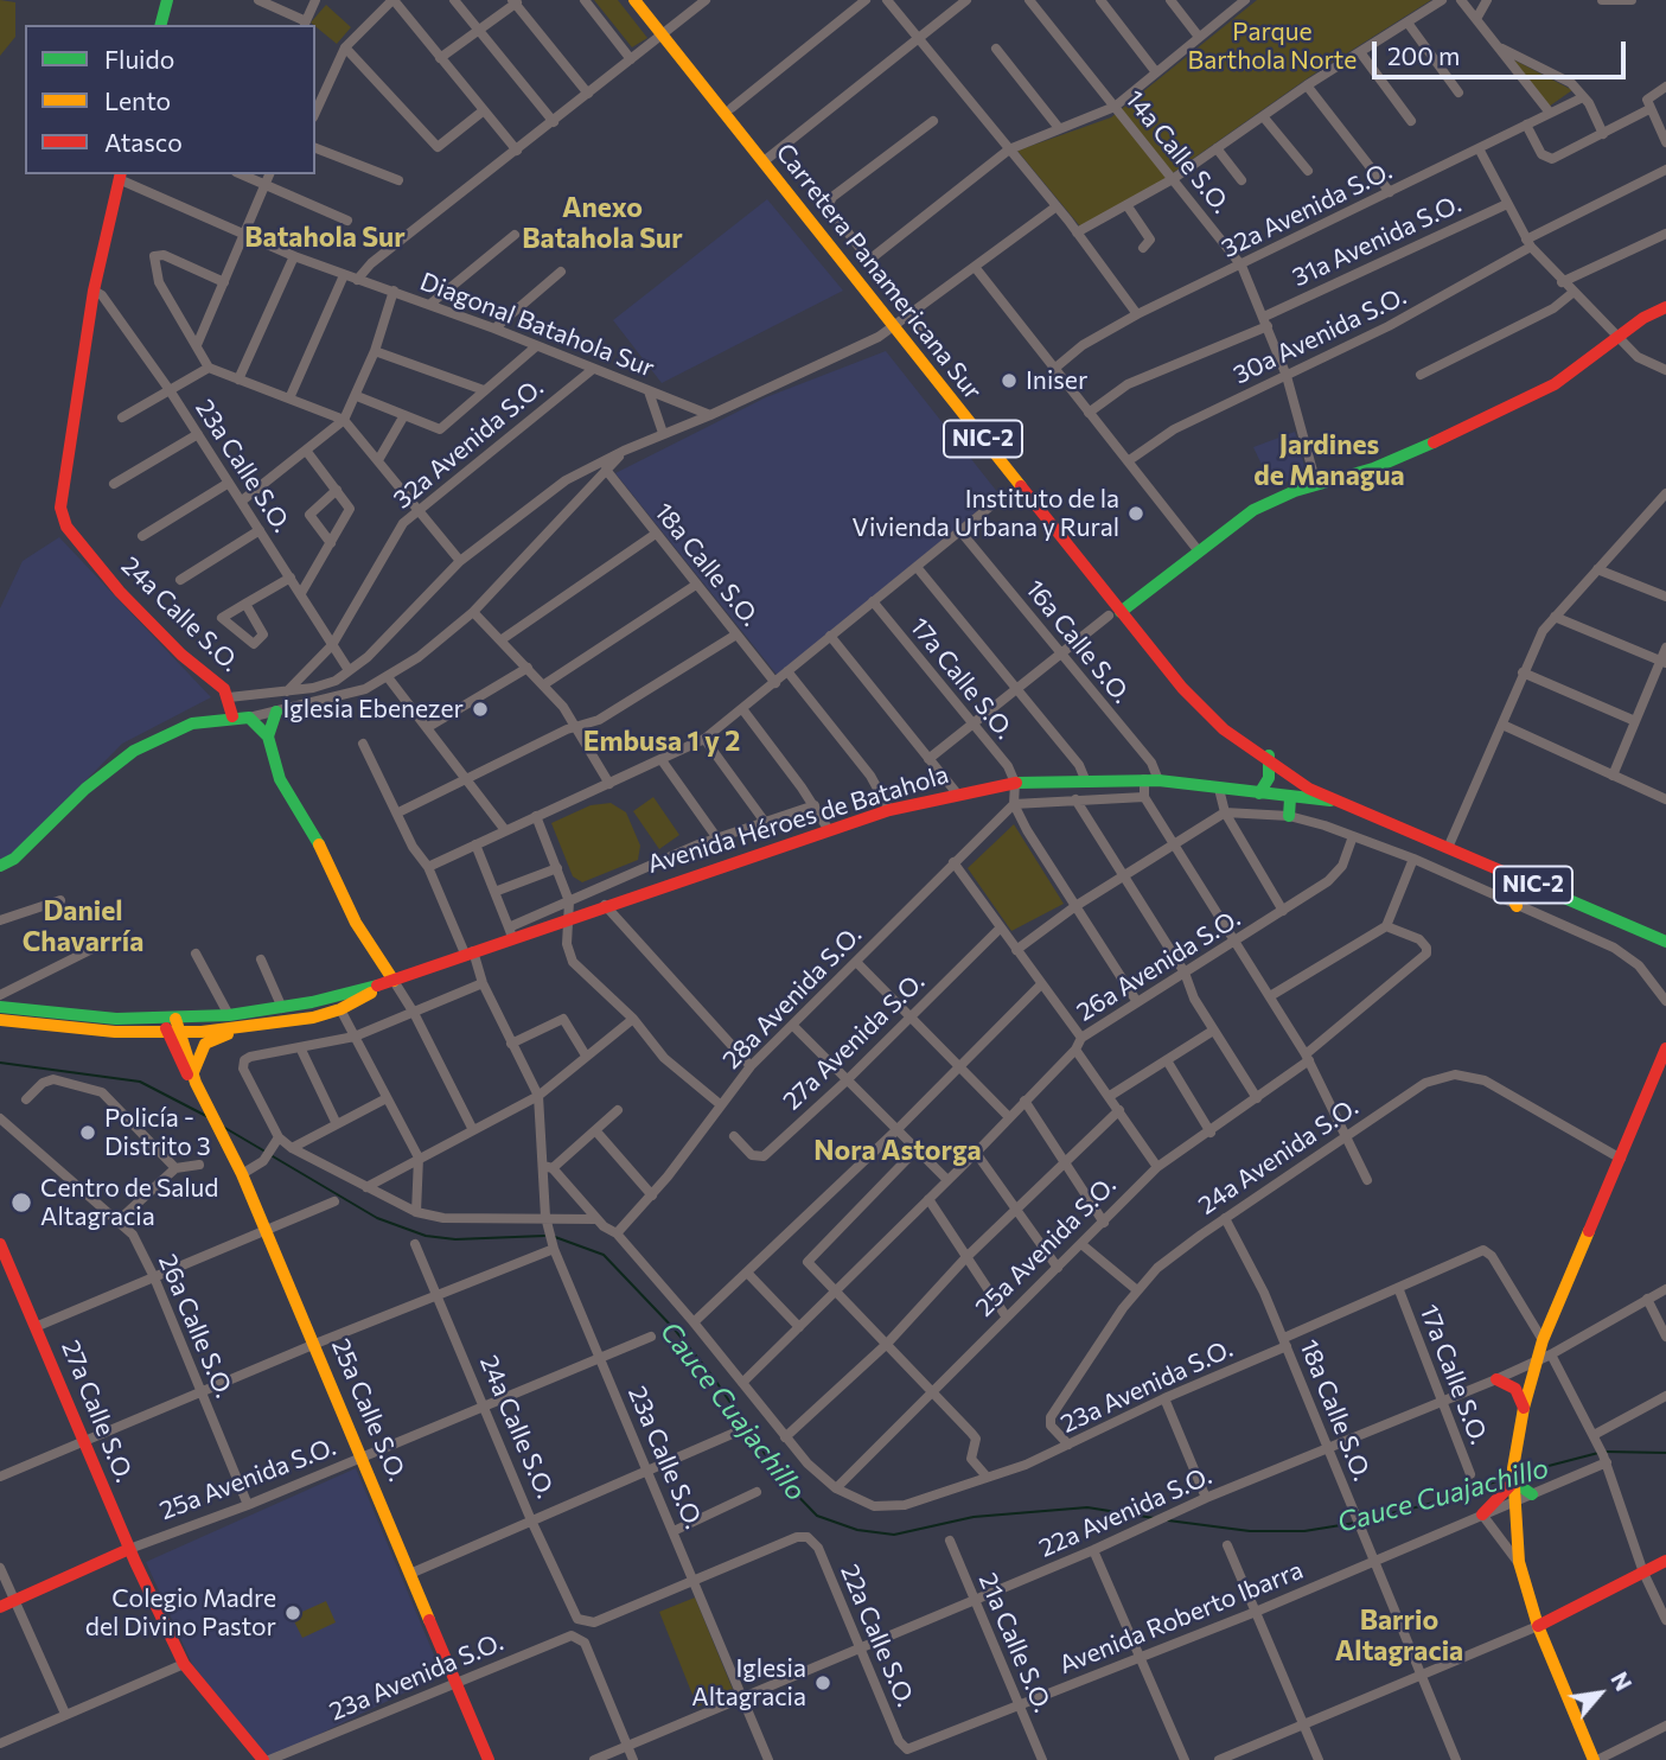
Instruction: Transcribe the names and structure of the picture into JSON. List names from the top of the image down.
{
  "streets": {
    "main road": [
      "Carretera Panamericana Sur",
      "NIC-2",
      "24a Calle S.O.",
      "Avenida Héroes de Batahola",
      "25a Avenida S.O.",
      "25a Calle S.O.",
      "27a Calle S.O."
    ],
    "street": [
      "14a Calle S.O.",
      "32a Avenida S.O.",
      "31a Avenida S.O.",
      "Diagonal Batahola Sur",
      "30a Avenida S.O.",
      "23a Calle S.O.",
      "18a Calle S.O.",
      "16a Calle S.O.",
      "17a Calle S.O.",
      "26a Avenida S.O.",
      "28a Avenida S.O.",
      "27a Avenida S.O.",
      "24a Avenida S.O.",
      "26a Calle S.O.",
      "23a Avenida S.O.",
      "22a Avenida S.O.",
      "Avenida Roberto Ibarra",
      "22a Calle S.O.",
      "21a Calle S.O."
    ]
  },
  "crossings": [
    ["14a Calle S.O.", "32a Avenida S.O."],
    ["14a Calle S.O.", "31a Avenida S.O."],
    ["14a Calle S.O.", "30a Avenida S.O."],
    ["32a Avenida S.O.", "Diagonal Batahola Sur"],
    ["32a Avenida S.O.", "23a Calle S.O."],
    ["Carretera Panamericana Sur", "Avenida Héroes de Batahola"],
    ["23a Calle S.O.", "24a Calle S.O."],
    ["23a Calle S.O.", "Avenida Héroes de Batahola"],
    ["23a Calle S.O.", "25a Avenida S.O."],
    ["23a Calle S.O.", "22a Avenida S.O."],
    ["23a Calle S.O.", "22a Calle S.O."],
    ["18a Calle S.O.", "24a Avenida S.O."],
    ["18a Calle S.O.", "23a Avenida S.O."],
    ["18a Calle S.O.", "22a Avenida S.O."],
    ["18a Calle S.O.", "Avenida Roberto Ibarra"],
    ["24a Calle S.O.", "25a Avenida S.O."],
    ["24a Calle S.O.", "22a Calle S.O."],
    ["16a Calle S.O.", "Avenida Héroes de Batahola"],
    ["17a Calle S.O.", "Avenida Héroes de Batahola"],
    ["17a Calle S.O.", "23a Avenida S.O."],
    ["17a Calle S.O.", "22a Avenida S.O."],
    ["Avenida Héroes de Batahola", "25a Calle S.O."],
    ["24a Avenida S.O.", "23a Avenida S.O."],
    ["25a Avenida S.O.", "26a Calle S.O."],
    ["25a Avenida S.O.", "23a Avenida S.O."],
    ["25a Avenida S.O.", "25a Calle S.O."],
    ["25a Avenida S.O.", "27a Calle S.O."],
    ["23a Avenida S.O.", "25a Calle S.O."],
    ["23a Avenida S.O.", "27a Calle S.O."],
    ["23a Avenida S.O.", "22a Avenida S.O."],
    ["22a Avenida S.O.", "22a Calle S.O."],
    ["22a Avenida S.O.", "21a Calle S.O."],
    ["Avenida Roberto Ibarra", "22a Calle S.O."],
    ["Avenida Roberto Ibarra", "21a Calle S.O."]
  ],
  "districts": [
    "Anexo Batahola Sur",
    "Batahola Sur",
    "Jardines de Managua",
    "Embusa 1 y 2",
    "Daniel Chavarría",
    "Nora Astorga",
    "Barrio Altagracia"
  ],
  "water": ["Cauce Cuajachillo"],
  "parks": ["Parque Barthola Norte"],
  "places": [
    "Iniser",
    "Instituto de la Vivienda Urbana y Rural",
    "Iglesia Ebenezer",
    "Policía - Distrito 3",
    "Centro de Salud Altagracia",
    "Colegio Madre del Divino Pastor",
    "Iglesia Altagracia"
  ],
  "legend": ["Fluido", "Lento", "Atasco"],
  "scale_bar": "200 m",
  "north": "top right"
}
